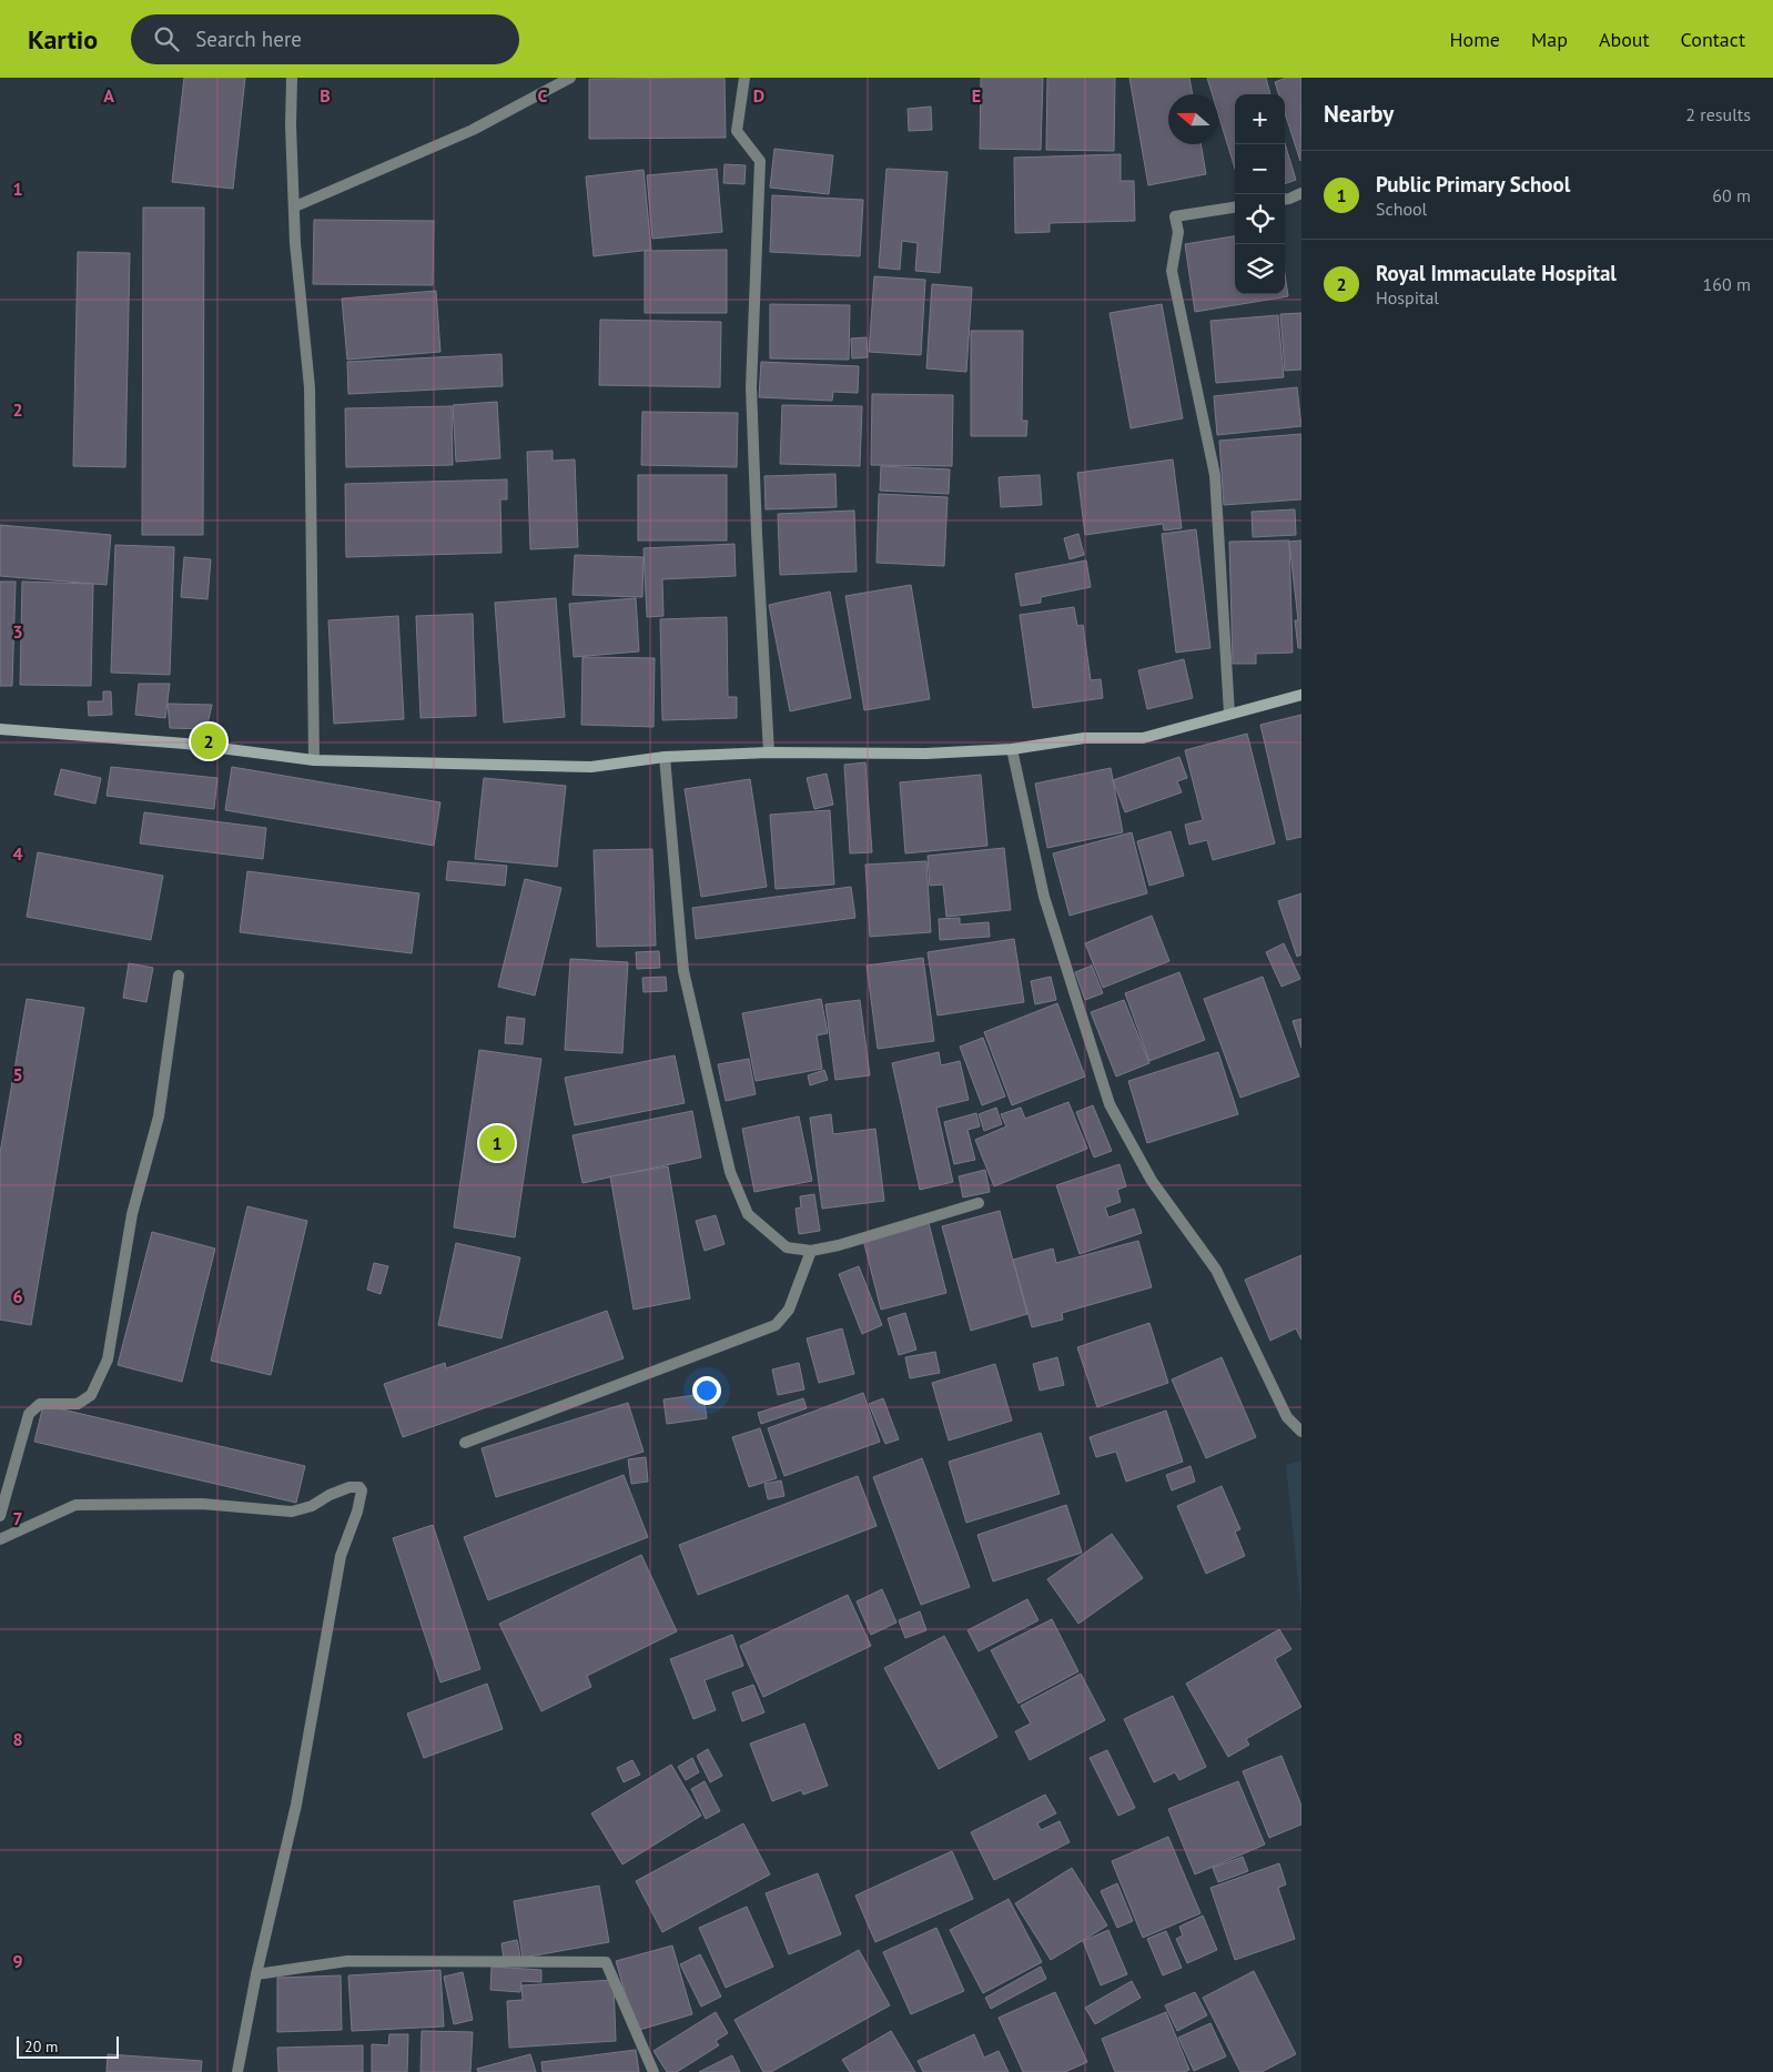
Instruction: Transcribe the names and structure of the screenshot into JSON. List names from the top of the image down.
{
  "scale_bar": "20 m",
  "north": "left",
  "page": {
    "header": "Kartio",
    "search": "Search here",
    "nav": [
      "Home",
      "Map",
      "About",
      "Contact"
    ],
    "heading": ["Nearby", "2 results"],
    "map_buttons": ["+", "−"],
    "list": [
      {
        "mark": "1",
        "name": "Public Primary School",
        "note": "School",
        "value": "60 m"
      },
      {
        "mark": "2",
        "name": "Royal Immaculate Hospital",
        "note": "Hospital",
        "value": "160 m"
      }
    ],
    "pins": ["2", "1"],
    "scale": "20 m"
  },
  "grid": {
    "columns": [
      "A",
      "B",
      "C",
      "D",
      "E"
    ],
    "rows": [
      "1",
      "2",
      "3",
      "4",
      "5",
      "6",
      "7",
      "8",
      "9"
    ]
  }
}
